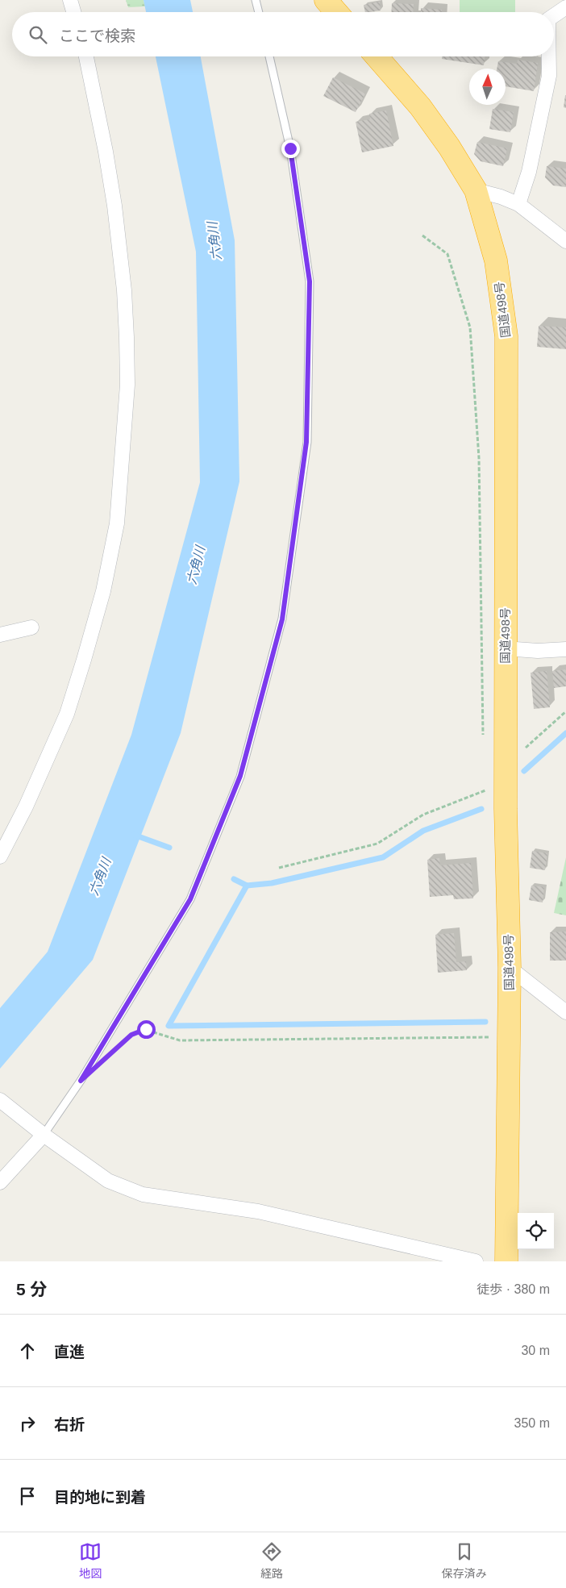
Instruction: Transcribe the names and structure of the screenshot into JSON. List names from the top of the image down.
{
  "streets": {
    "highway": ["国道498号"]
  },
  "water": ["六角川"],
  "north": "top",
  "page": {
    "search": "ここで検索",
    "heading": ["5 分", "徒歩 · 380 m"],
    "list": [
      ["直進", "30 m"],
      ["右折", "350 m"],
      "目的地に到着"
    ],
    "nav": ["地図", "経路", "保存済み"]
  }
}
